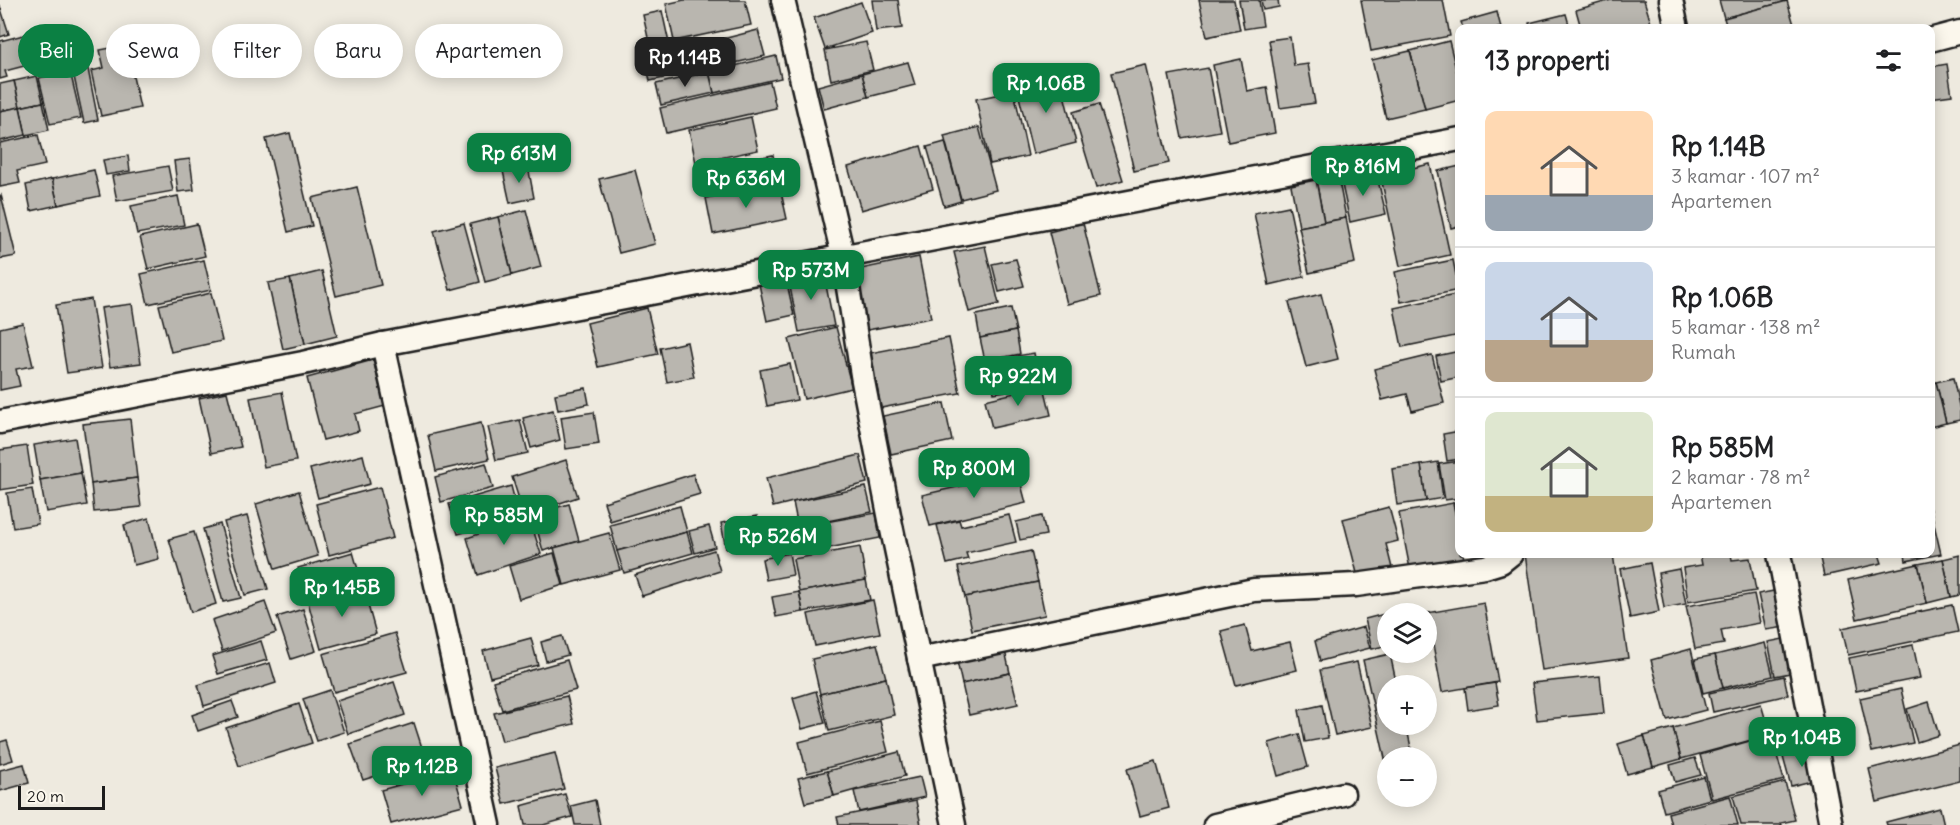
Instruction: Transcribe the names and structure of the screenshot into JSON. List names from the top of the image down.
{
  "scale_bar": "20 m",
  "page": {
    "chip": [
      "Beli",
      "Sewa",
      "Filter",
      "Baru",
      "Apartemen"
    ],
    "heading": "13 properti",
    "price": [
      "Rp 1.14B",
      "Rp 1.06B",
      "Rp 613M",
      "Rp 816M",
      "Rp 636M",
      "Rp 573M",
      "Rp 922M",
      "Rp 800M",
      "Rp 585M",
      "Rp 526M",
      "Rp 1.45B",
      "Rp 1.04B",
      "Rp 1.12B"
    ],
    "list": [
      {
        "name": "Rp 1.14B",
        "note": "3 kamar · 107 m² · Apartemen"
      },
      {
        "name": "Rp 1.06B",
        "note": "5 kamar · 138 m² · Rumah"
      },
      {
        "name": "Rp 585M",
        "note": "2 kamar · 78 m² · Apartemen"
      }
    ],
    "map_buttons": ["+", "−"],
    "scale": "20 m"
  }
}
